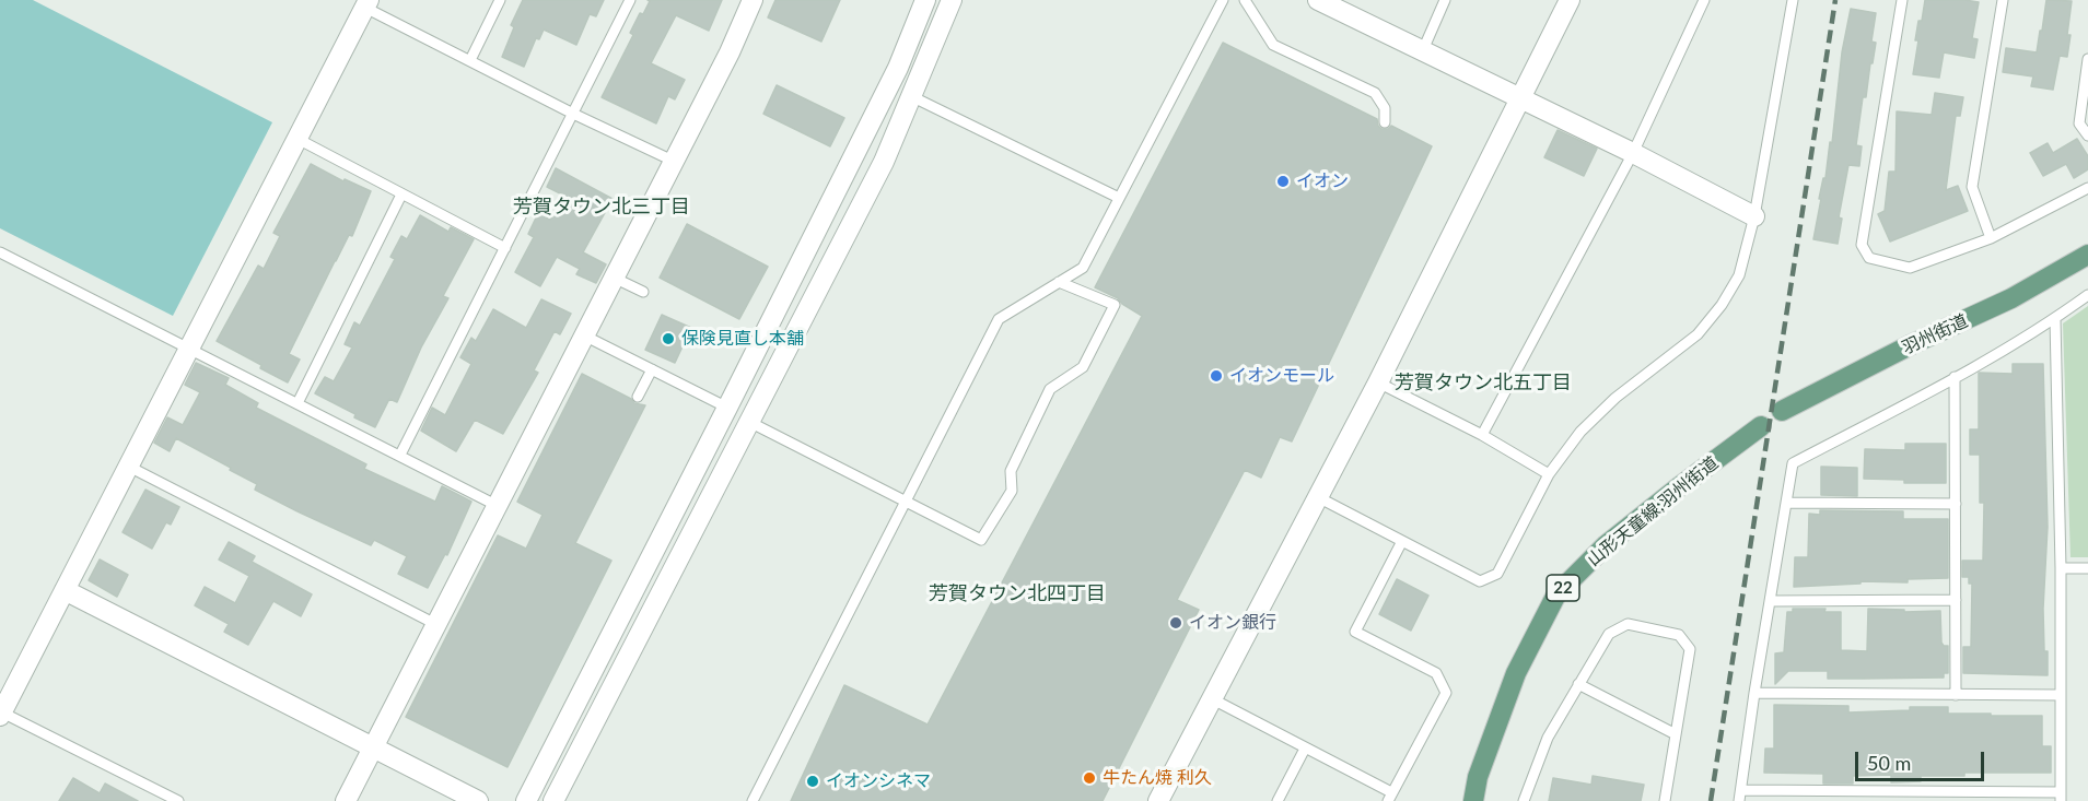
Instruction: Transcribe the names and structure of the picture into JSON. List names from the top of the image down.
{
  "streets": {
    "main road": ["羽州街道", "山形天童線;羽州街道", "22"]
  },
  "districts": ["芳賀タウン北三丁目", "芳賀タウン北五丁目", "芳賀タウン北四丁目"],
  "places": [
    "イオン",
    "保険見直し本舗",
    "イオンモール",
    "イオン銀行",
    "牛たん焼 利久",
    "イオンシネマ"
  ],
  "scale_bar": "50 m"
}
